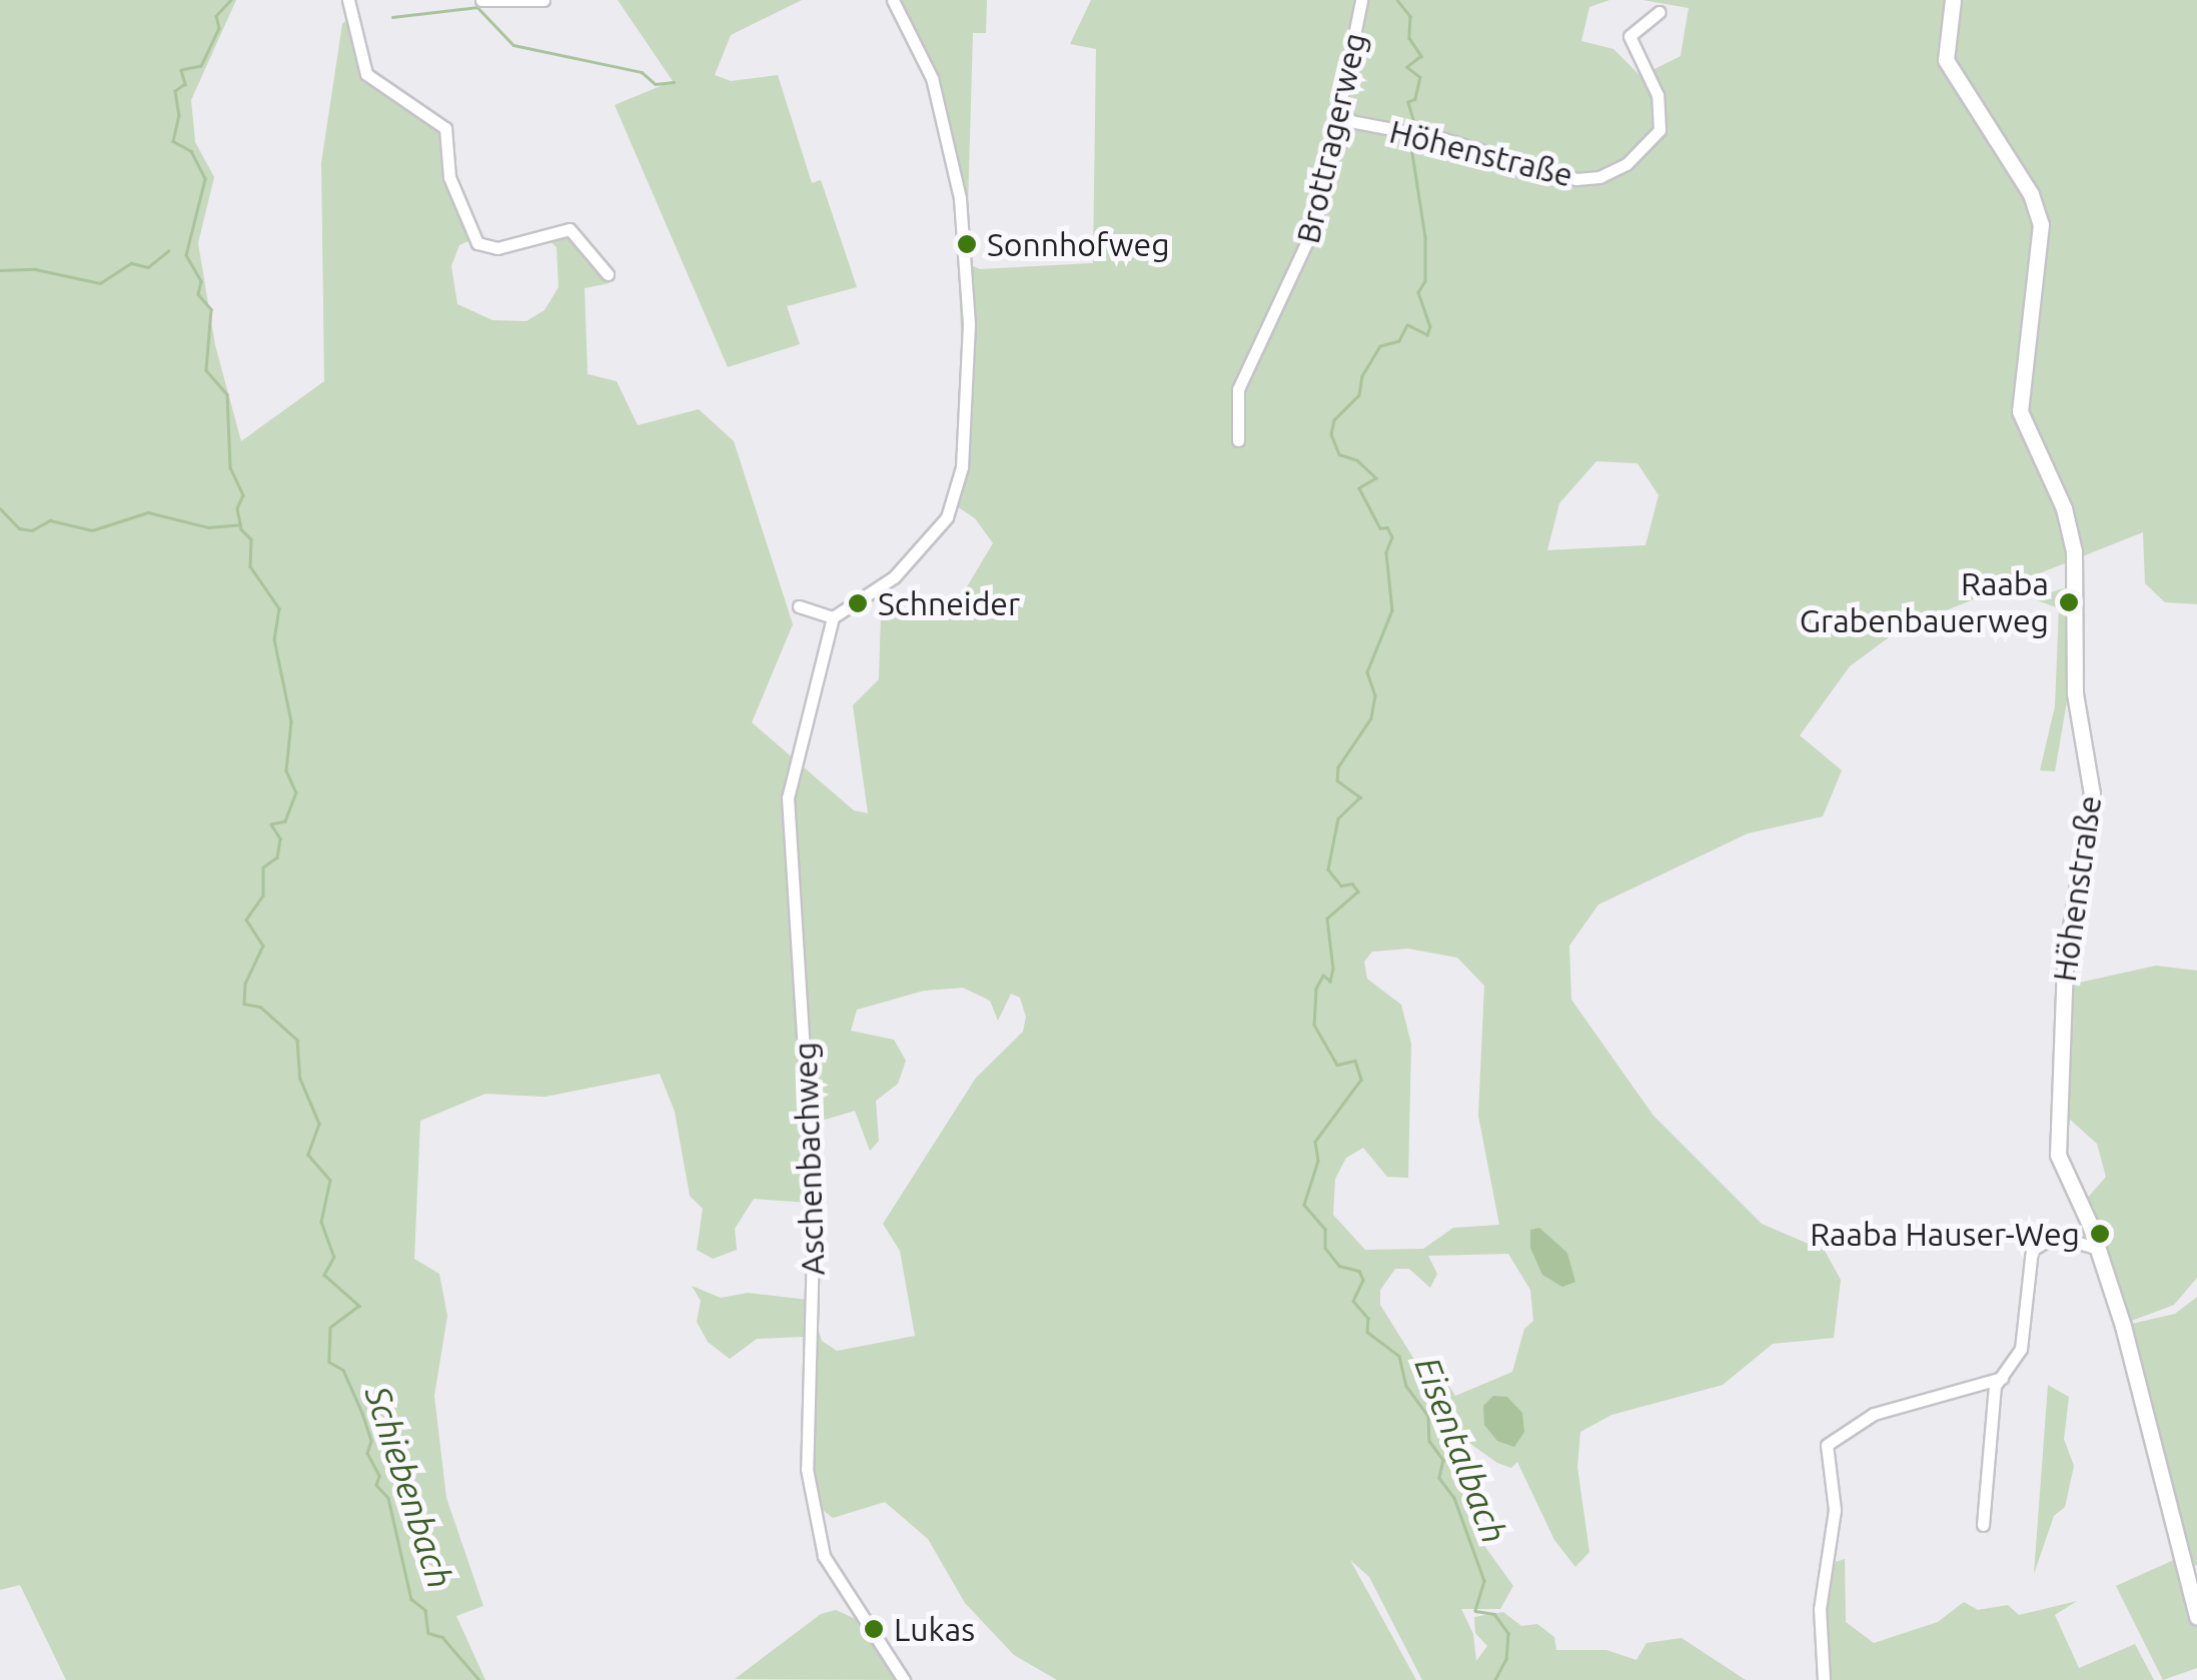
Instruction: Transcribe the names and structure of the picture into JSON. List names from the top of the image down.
{
  "streets": {
    "street": ["Brottragerweg", "Höhenstraße", "Aschenbachweg"]
  },
  "crossings": [
    ["Brottragerweg", "Höhenstraße"]
  ],
  "water": ["Eisentalbach", "Schiebenbach"],
  "places": [
    "Sonnhofweg",
    "Raaba Grabenbauerweg",
    "Schneider",
    "Raaba Hauser-Weg",
    "Lukas"
  ]
}
